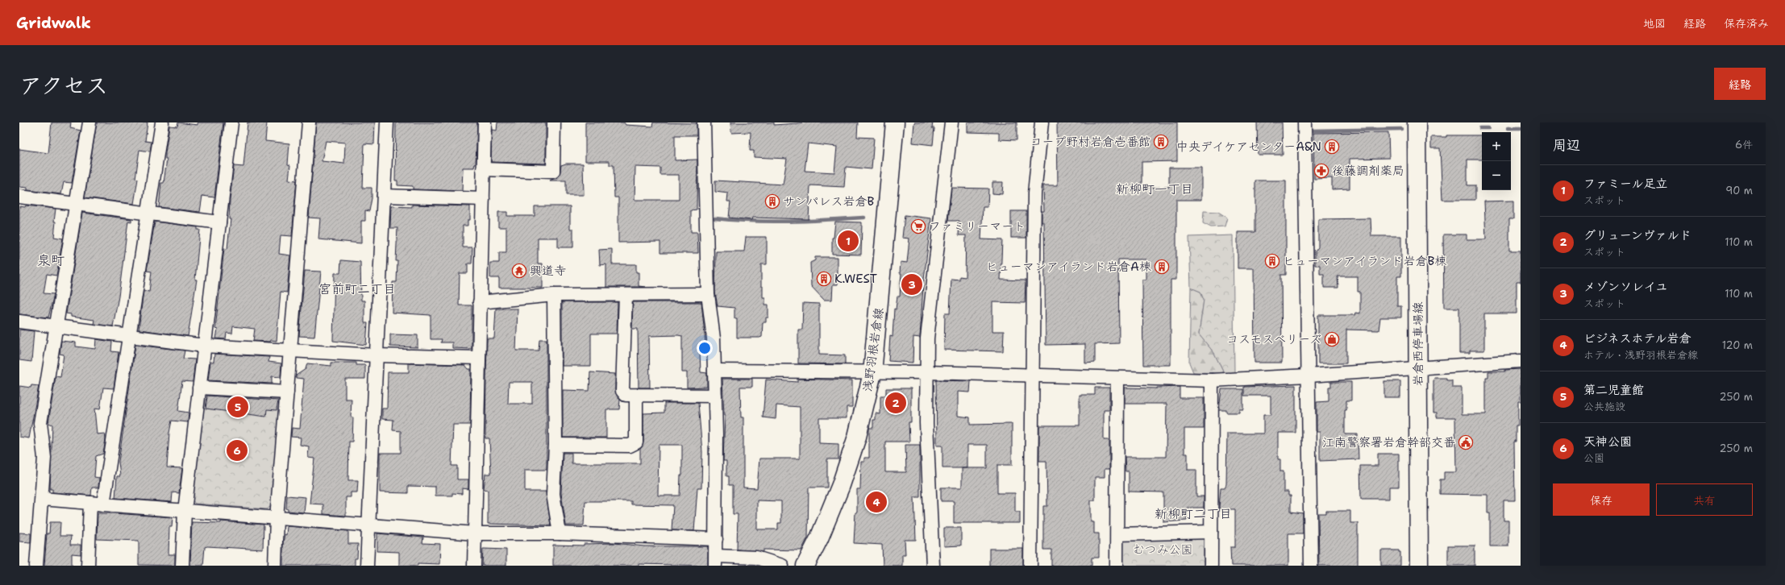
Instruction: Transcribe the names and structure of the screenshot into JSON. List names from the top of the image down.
{
  "streets": {
    "main road": ["岩倉西停車場線", "浅野羽根岩倉線"]
  },
  "districts": [
    "新柳町一丁目",
    "泉町",
    "宮前町二丁目",
    "新柳町二丁目"
  ],
  "parks": ["むつみ公園"],
  "places": {
    "building": [
      "コープ野村岩倉壱番館",
      "中央デイケアセンターA&N",
      "サンパレス岩倉B",
      "ヒューマンアイランド岩倉B棟",
      "ヒューマンアイランド岩倉A棟",
      "K.WEST"
    ],
    "pharmacy": ["後藤調剤薬局"],
    "supermarket": ["ファミリーマート"],
    "temple": ["興道寺"],
    "shop": ["コスモスベリーズ"],
    "public building": ["江南警察署岩倉幹部交番"]
  },
  "page": {
    "header": "Gridwalk",
    "nav": ["地図", "経路", "保存済み"],
    "title": "アクセス",
    "buttons": [
      "経路",
      ["保存", "共有"]
    ],
    "heading": ["周辺", "6件"],
    "map_buttons": ["+", "−"],
    "list": [
      {
        "mark": "1",
        "name": "ファミール足立",
        "note": "スポット",
        "value": "90 m"
      },
      {
        "mark": "2",
        "name": "グリューンヴァルド",
        "note": "スポット",
        "value": "110 m"
      },
      {
        "mark": "3",
        "name": "メゾンソレイユ",
        "note": "スポット",
        "value": "110 m"
      },
      {
        "mark": "4",
        "name": "ビジネスホテル岩倉",
        "note": "ホテル · 浅野羽根岩倉線",
        "value": "120 m"
      },
      {
        "mark": "5",
        "name": "第二児童館",
        "note": "公共施設",
        "value": "250 m"
      },
      {
        "mark": "6",
        "name": "天神公園",
        "note": "公園",
        "value": "250 m"
      }
    ],
    "pins": [
      "1",
      "3",
      "2",
      "5",
      "6",
      "4"
    ]
  }
}
